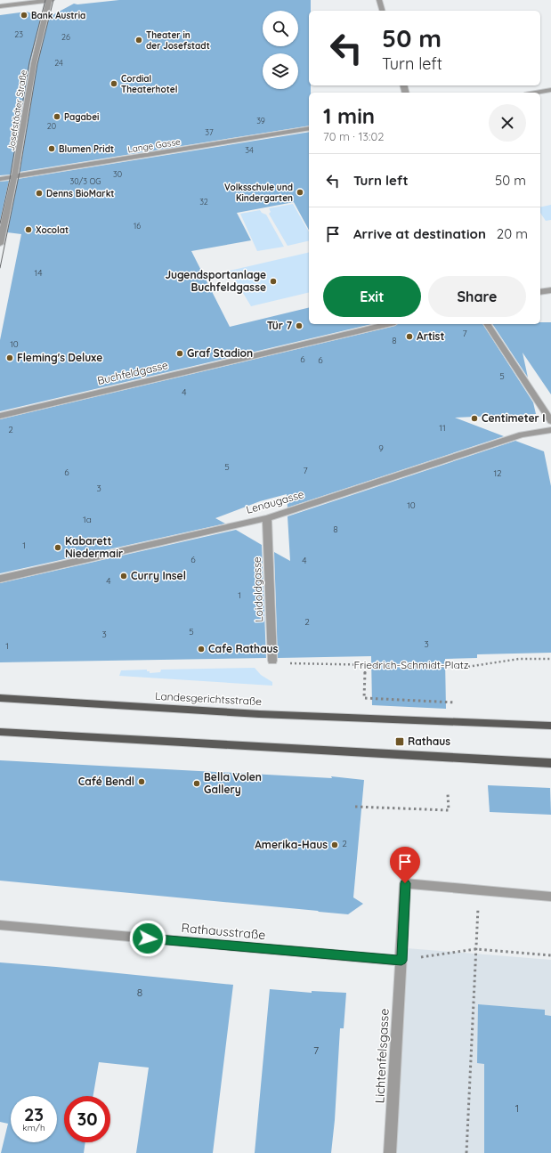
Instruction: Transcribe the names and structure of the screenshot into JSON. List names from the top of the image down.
{
  "streets": {
    "main road": ["Landesgerichtsstraße"],
    "street": [
      "Josefstädter Straße",
      "Lange Gasse",
      "Buchfeldgasse",
      "Lenaugasse",
      "Loidoldgasse",
      "Rathausstraße",
      "Lichtenfelsgasse"
    ],
    "path": ["Friedrich-Schmidt-Platz"]
  },
  "crossings": [
    ["Josefstädter Straße", "Lange Gasse"],
    ["Lenaugasse", "Loidoldgasse"],
    ["Loidoldgasse", "Friedrich-Schmidt-Platz"],
    ["Rathausstraße", "Lichtenfelsgasse"]
  ],
  "places": {
    "other": [
      "Bank Austria",
      "Theater in der Josefstadt",
      "Cordial Theaterhotel",
      "Pagabei",
      "Blumen Pridt",
      "Volksschule und Kindergarten",
      "Denns BioMarkt",
      "Xocolat",
      "Jugendsportanlage Buchfeldgasse",
      "Tür 7",
      "Artist",
      "Graf Stadion",
      "Fleming's Deluxe",
      "Centimeter I",
      "Kabarett Niedermair",
      "Curry Insel",
      "Cafe Rathaus",
      "Café Bendl",
      "Bella Volen Gallery",
      "Amerika-Haus"
    ],
    "transit": ["Rathaus"]
  },
  "house_numbers": [
    "23",
    "26",
    "24",
    "39",
    "20",
    "37",
    "34",
    "30",
    "30/3 OG",
    "32",
    "16",
    "14",
    "7",
    "8",
    "10",
    "6",
    "6",
    "5",
    "4",
    "11",
    "2",
    "9",
    "5",
    "7",
    "6",
    "12",
    "3",
    "10",
    "1a",
    "8",
    "1",
    "6",
    "4",
    "4",
    "1",
    "2",
    "5",
    "3",
    "3",
    "1",
    "2",
    "8",
    "7",
    "1"
  ],
  "page": {
    "turn": ["50 m", "Turn left"],
    "heading": ["1 min", "70 m · 13:02"],
    "list": [
      {
        "name": "Turn left",
        "value": "50 m"
      },
      {
        "name": "Arrive at destination",
        "value": "20 m"
      }
    ],
    "buttons": ["Exit", "Share"],
    "speed": "23 km/h",
    "limit": "30"
  }
}
